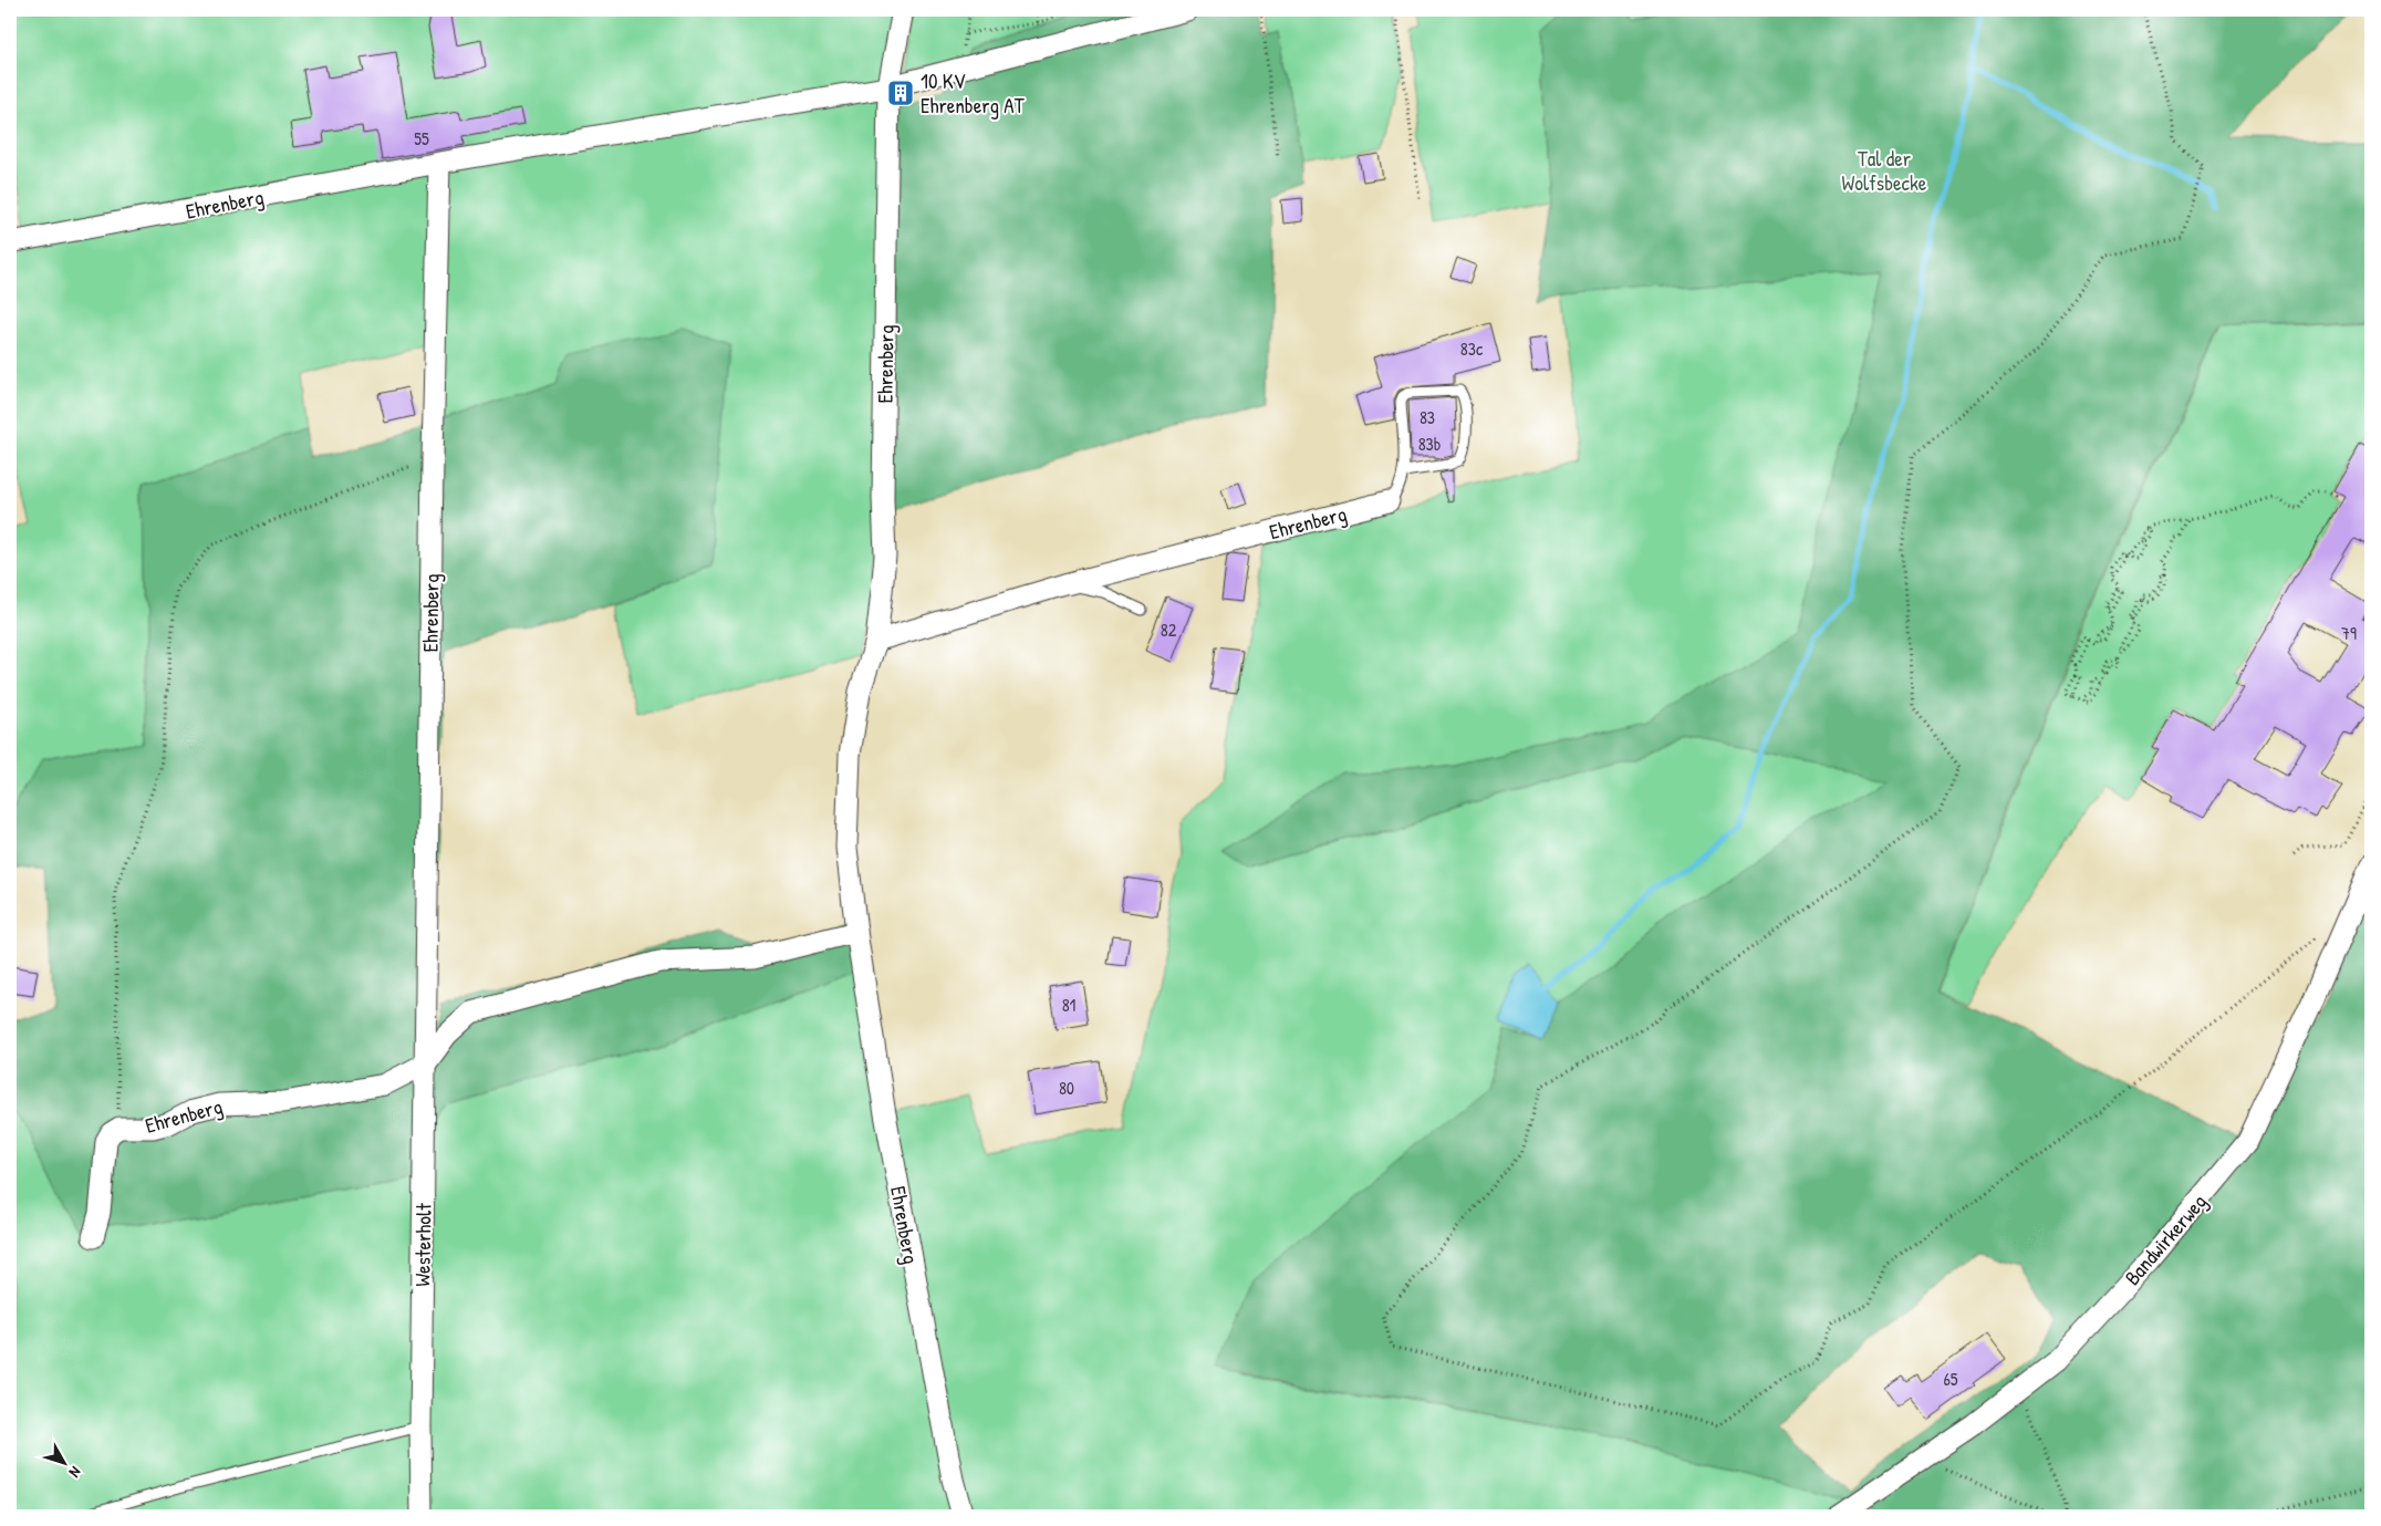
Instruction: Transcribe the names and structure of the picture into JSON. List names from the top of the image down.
{
  "streets": {
    "street": ["Ehrenberg", "Bandwirkerweg", "Westerholt"]
  },
  "crossings": [
    ["Ehrenberg", "Westerholt"]
  ],
  "parks": ["Tal der Wolfsbecke"],
  "places": {
    "building": ["10 KV Ehrenberg AT"]
  },
  "house_numbers": [
    "55",
    "83c",
    "83",
    "83b",
    "82",
    "79",
    "81",
    "80",
    "65"
  ],
  "north": "bottom right"
}
